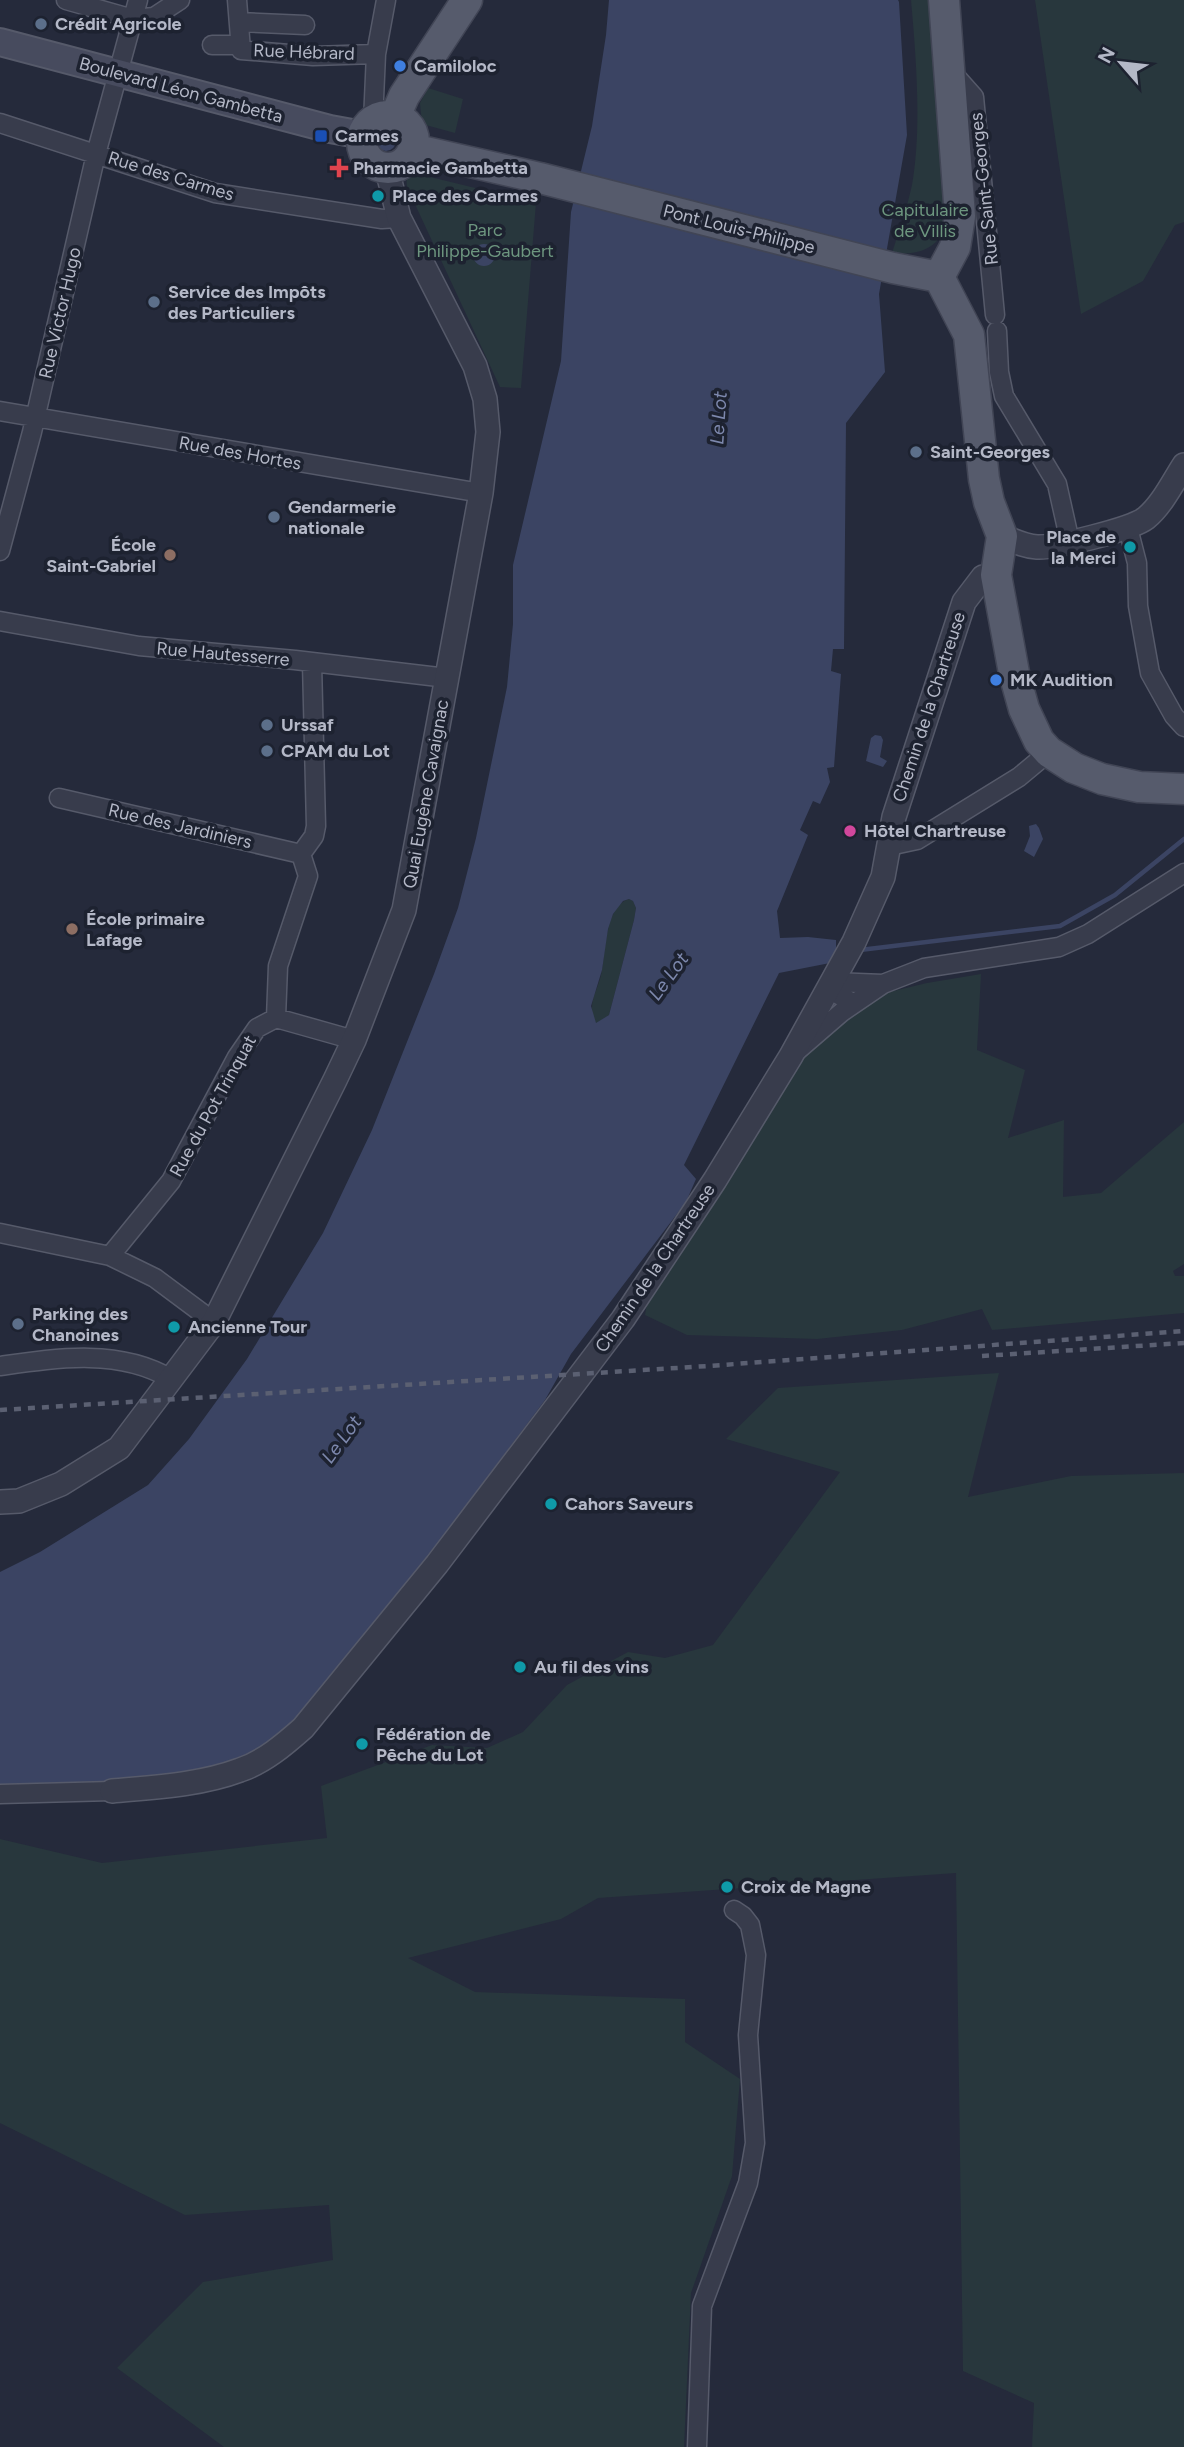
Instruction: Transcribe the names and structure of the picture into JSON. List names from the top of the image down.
{
  "streets": {
    "main road": ["Boulevard Léon Gambetta", "Rue Saint-Georges", "Pont Louis-Philippe"],
    "street": [
      "Rue Hébrard",
      "Rue des Carmes",
      "Rue Victor Hugo",
      "Rue des Hortes",
      "Rue Hautesserre",
      "Chemin de la Chartreuse",
      "Quai Eugène Cavaignac",
      "Rue des Jardiniers",
      "Rue du Pot Trinquat"
    ]
  },
  "crossings": [
    ["Boulevard Léon Gambetta", "Pont Louis-Philippe"],
    ["Boulevard Léon Gambetta", "Rue Victor Hugo"],
    ["Boulevard Léon Gambetta", "Quai Eugène Cavaignac"],
    ["Rue des Carmes", "Rue Victor Hugo"],
    ["Rue des Carmes", "Quai Eugène Cavaignac"],
    ["Rue Saint-Georges", "Pont Louis-Philippe"],
    ["Pont Louis-Philippe", "Quai Eugène Cavaignac"],
    ["Rue Victor Hugo", "Rue des Hortes"],
    ["Rue des Hortes", "Quai Eugène Cavaignac"],
    ["Rue Hautesserre", "Quai Eugène Cavaignac"]
  ],
  "water": ["Le Lot"],
  "parks": ["Capitulaire de Villis", "Parc Philippe-Gaubert"],
  "places": {
    "other": [
      "Crédit Agricole",
      "Camiloloc",
      "Place des Carmes",
      "Service des Impôts des Particuliers",
      "Saint-Georges",
      "Gendarmerie nationale",
      "Place de la Merci",
      "École Saint-Gabriel",
      "MK Audition",
      "Urssaf",
      "CPAM du Lot",
      "Hôtel Chartreuse",
      "École primaire Lafage",
      "Parking des Chanoines",
      "Ancienne Tour",
      "Cahors Saveurs",
      "Au fil des vins",
      "Fédération de Pêche du Lot",
      "Croix de Magne"
    ],
    "transit": ["Carmes"],
    "health": ["Pharmacie Gambetta"]
  },
  "north": "top left"
}
